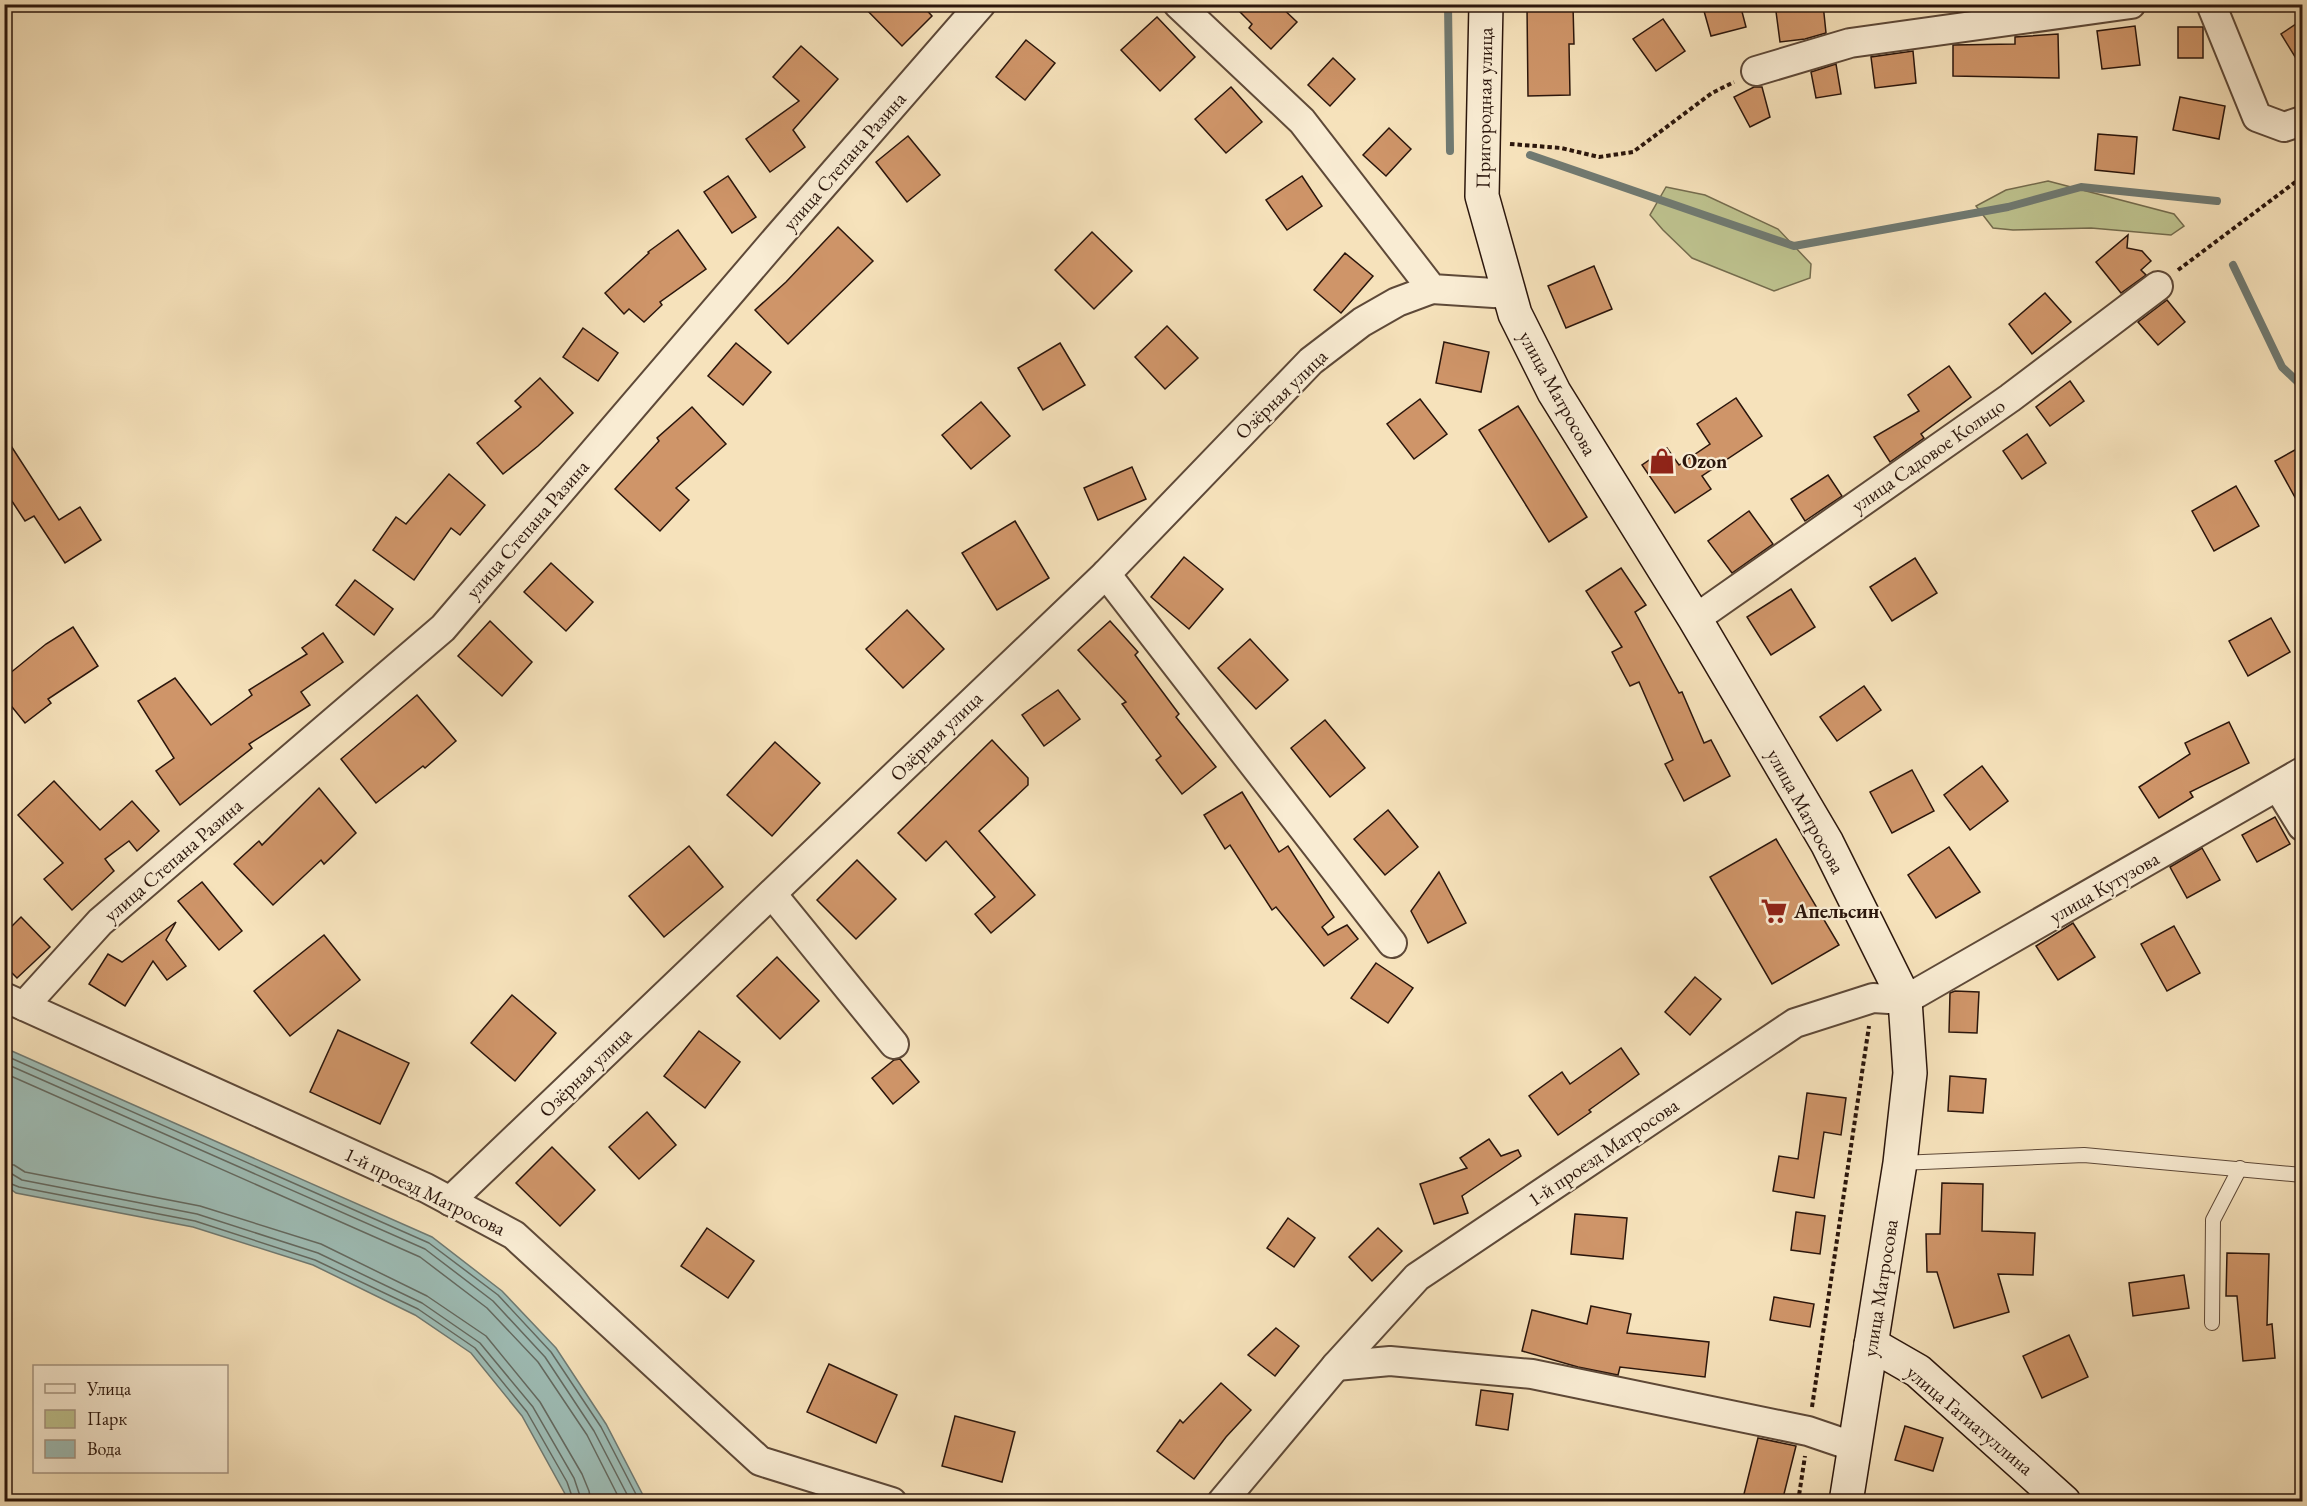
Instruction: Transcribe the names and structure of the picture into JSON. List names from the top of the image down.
{
  "streets": {
    "main road": ["Пригородная улица", "улица Матросова", "улица Гатиатуллина"],
    "street": [
      "улица Степана Разина",
      "Озёрная улица",
      "улица Садовое Кольцо",
      "улица Кутузова",
      "1-й проезд Матросова"
    ]
  },
  "crossings": [
    ["Пригородная улица", "улица Матросова"],
    ["улица Степана Разина", "1-й проезд Матросова"],
    ["улица Матросова", "улица Садовое Кольцо"],
    ["улица Матросова", "улица Кутузова"],
    ["улица Матросова", "1-й проезд Матросова"],
    ["улица Матросова", "улица Гатиатуллина"],
    ["Озёрная улица", "1-й проезд Матросова"],
    ["улица Кутузова", "1-й проезд Матросова"]
  ],
  "places": {
    "shop": ["Ozon"],
    "supermarket": ["Апельсин"]
  },
  "legend": ["Улица", "Парк", "Вода"]
}
